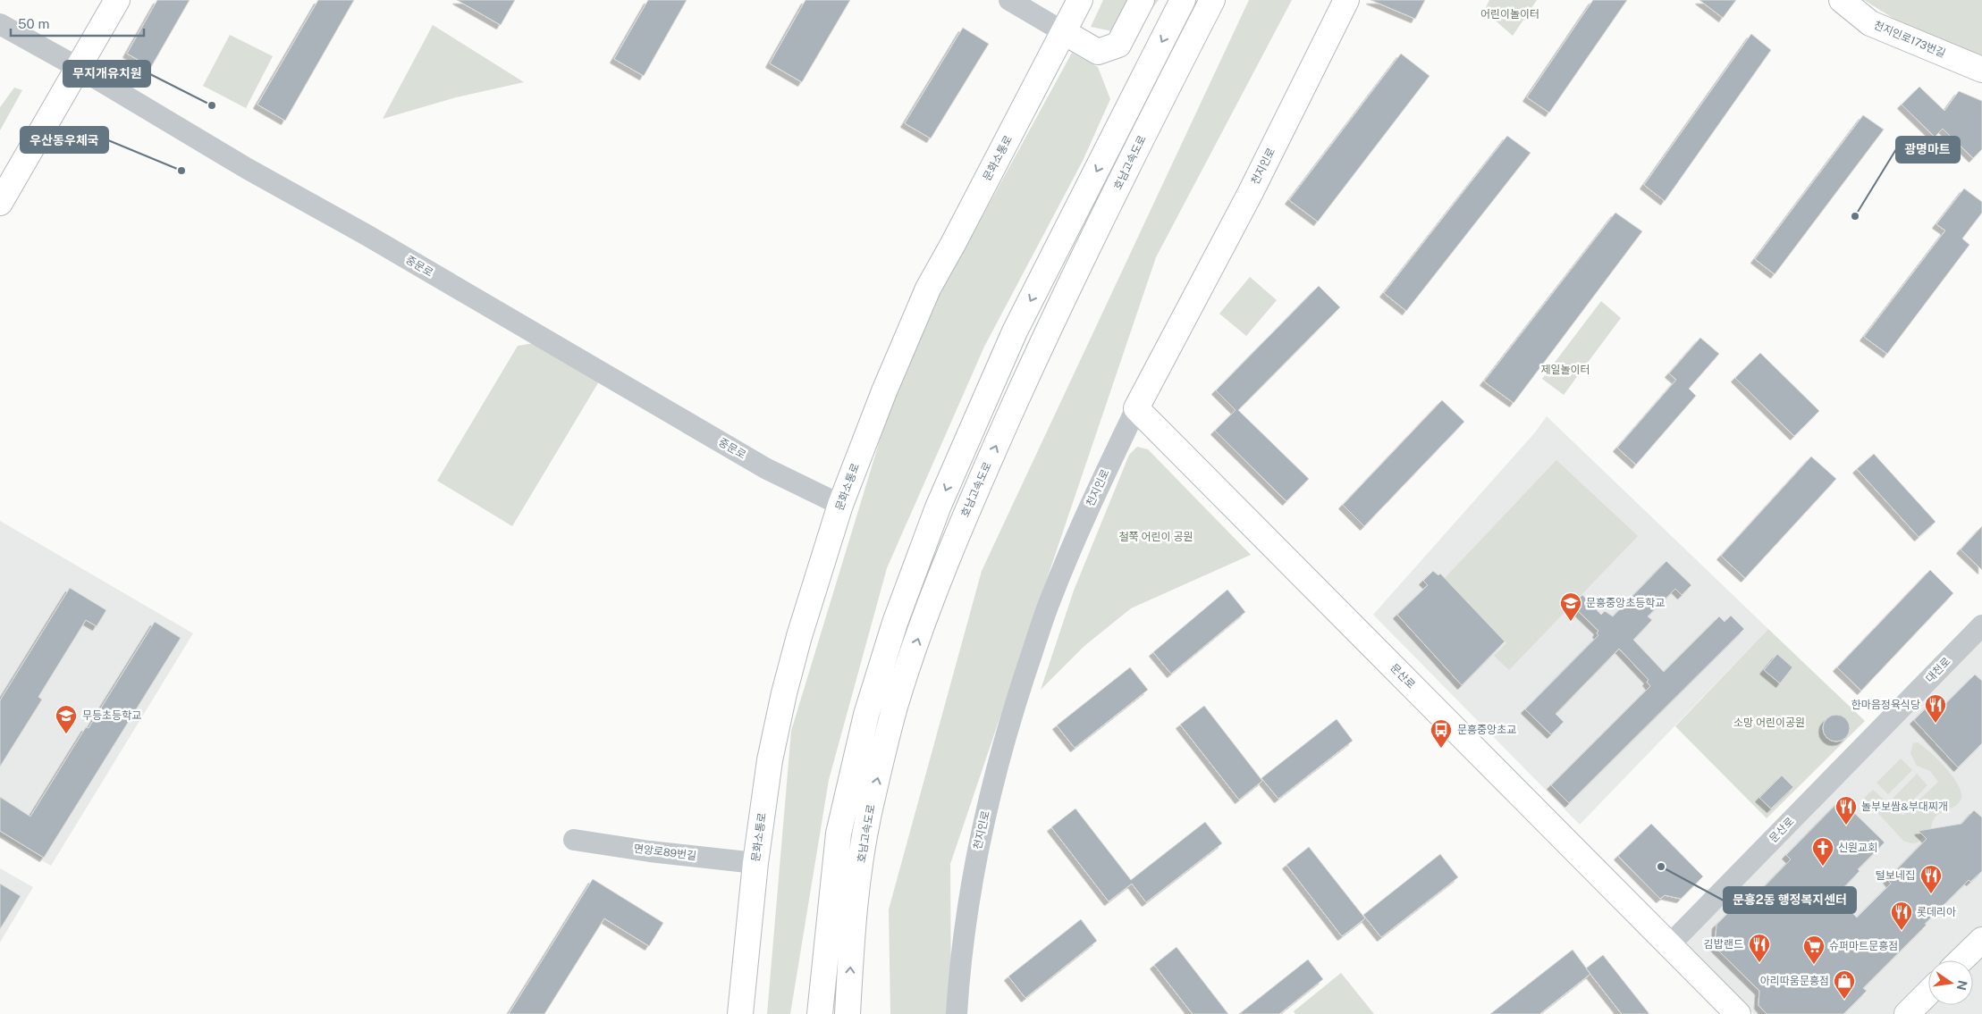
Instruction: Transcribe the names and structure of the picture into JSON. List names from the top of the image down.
{
  "streets": {
    "main road": [
      "천지인로173번길",
      "문화소통로",
      "호남고속도로",
      "천지인로",
      "문산로"
    ],
    "street": ["중문로", "대천로", "면앙로89번길"]
  },
  "crossings": [
    ["문화소통로", "중문로"],
    ["문화소통로", "면앙로89번길"],
    ["천지인로", "문산로"],
    ["대천로", "문산로"]
  ],
  "parks": [
    "어린이놀이터",
    "제일놀이터",
    "철쭉 어린이 공원",
    "소망 어린이공원"
  ],
  "places": {
    "other": [
      "무지개유치원",
      "우산동우체국",
      "광명마트",
      "문흥2동 행정복지센터"
    ],
    "school or university": ["문흥중앙초등학교", "무등초등학교"],
    "restaurant": [
      "한마음정육식당",
      "놀부보쌈&부대찌개",
      "털보네집",
      "롯데리아",
      "김밥랜드"
    ],
    "bus stop": ["문흥중앙초교"],
    "church": ["신원교회"],
    "supermarket": ["슈퍼마트문흥점"],
    "shop": ["아리따움문흥점"]
  },
  "scale_bar": "50 m",
  "north": "right"
}
